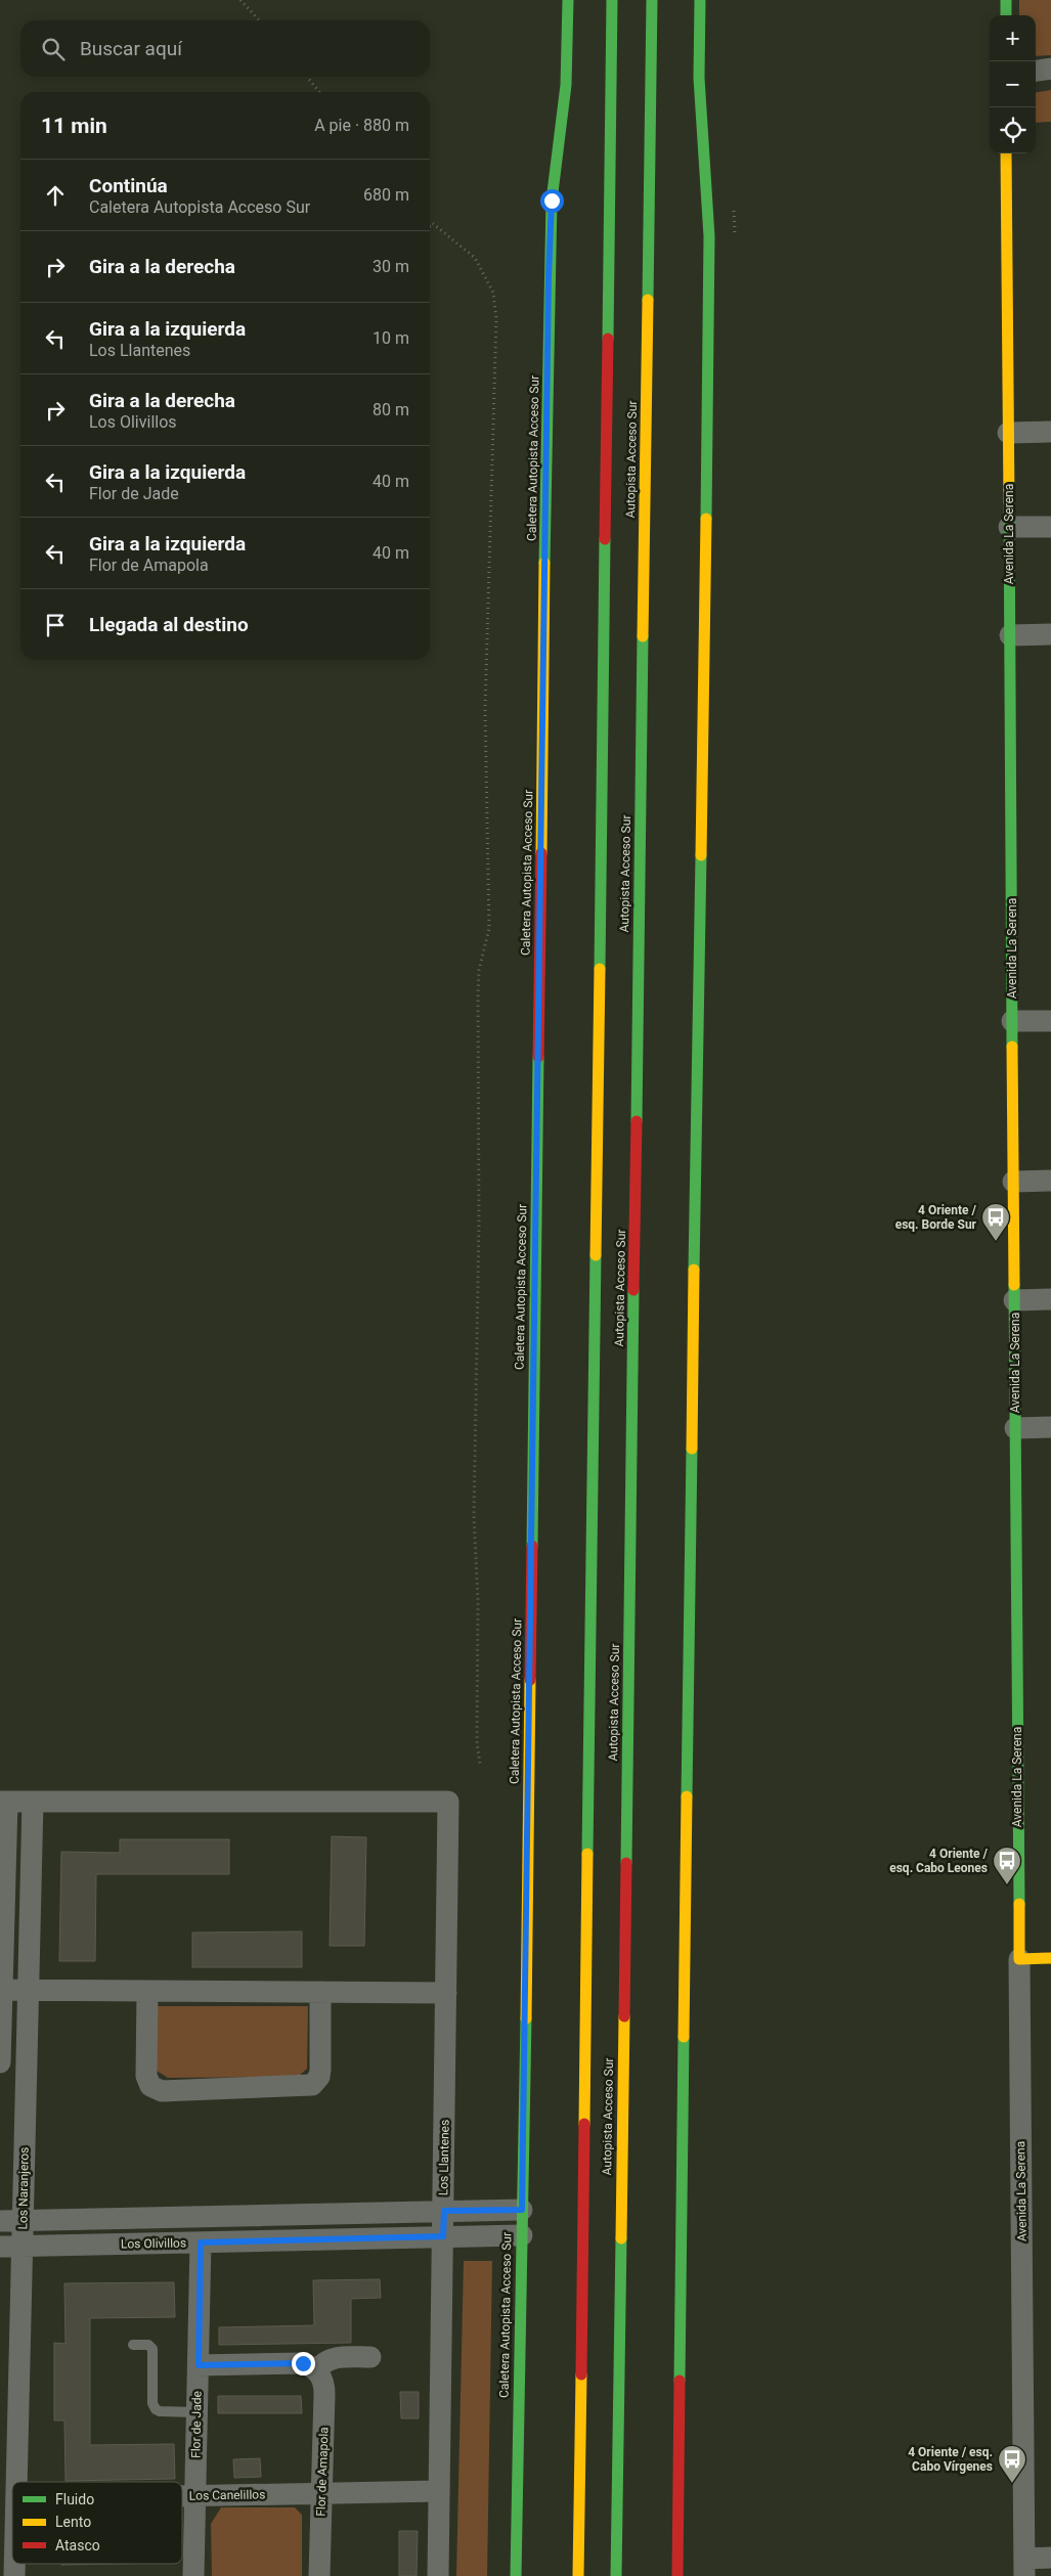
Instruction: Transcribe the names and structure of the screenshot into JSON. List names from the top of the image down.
{
  "streets": {
    "main road": ["Caletera Autopista Acceso Sur", "Autopista Acceso Sur", "Avenida La Serena"],
    "street": [
      "Los Llantenes",
      "Los Naranjeros",
      "Los Olivillos",
      "Flor de Jade",
      "Flor de Amapola",
      "Los Canelillos"
    ]
  },
  "crossings": [
    ["Caletera Autopista Acceso Sur", "Los Olivillos"],
    ["Los Llantenes", "Los Naranjeros"],
    ["Los Llantenes", "Los Olivillos"],
    ["Los Llantenes", "Los Canelillos"],
    ["Los Naranjeros", "Los Olivillos"],
    ["Los Olivillos", "Flor de Jade"],
    ["Flor de Jade", "Los Canelillos"],
    ["Flor de Amapola", "Los Canelillos"]
  ],
  "places": {
    "bus stop": ["4 Oriente / esq. Borde Sur", "4 Oriente / esq. Cabo Leones", "4 Oriente / esq. Cabo Vírgenes"]
  },
  "legend": ["Fluido", "Lento", "Atasco"],
  "page": {
    "map_buttons": ["+", "−"],
    "search": "Buscar aquí",
    "heading": ["11 min", "A pie · 880 m"],
    "list": [
      ["Continúa", "Caletera Autopista Acceso Sur", "680 m"],
      ["Gira a la derecha", "30 m"],
      ["Gira a la izquierda", "Los Llantenes", "10 m"],
      ["Gira a la derecha", "Los Olivillos", "80 m"],
      ["Gira a la izquierda", "Flor de Jade", "40 m"],
      ["Gira a la izquierda", "Flor de Amapola", "40 m"],
      "Llegada al destino"
    ]
  }
}
